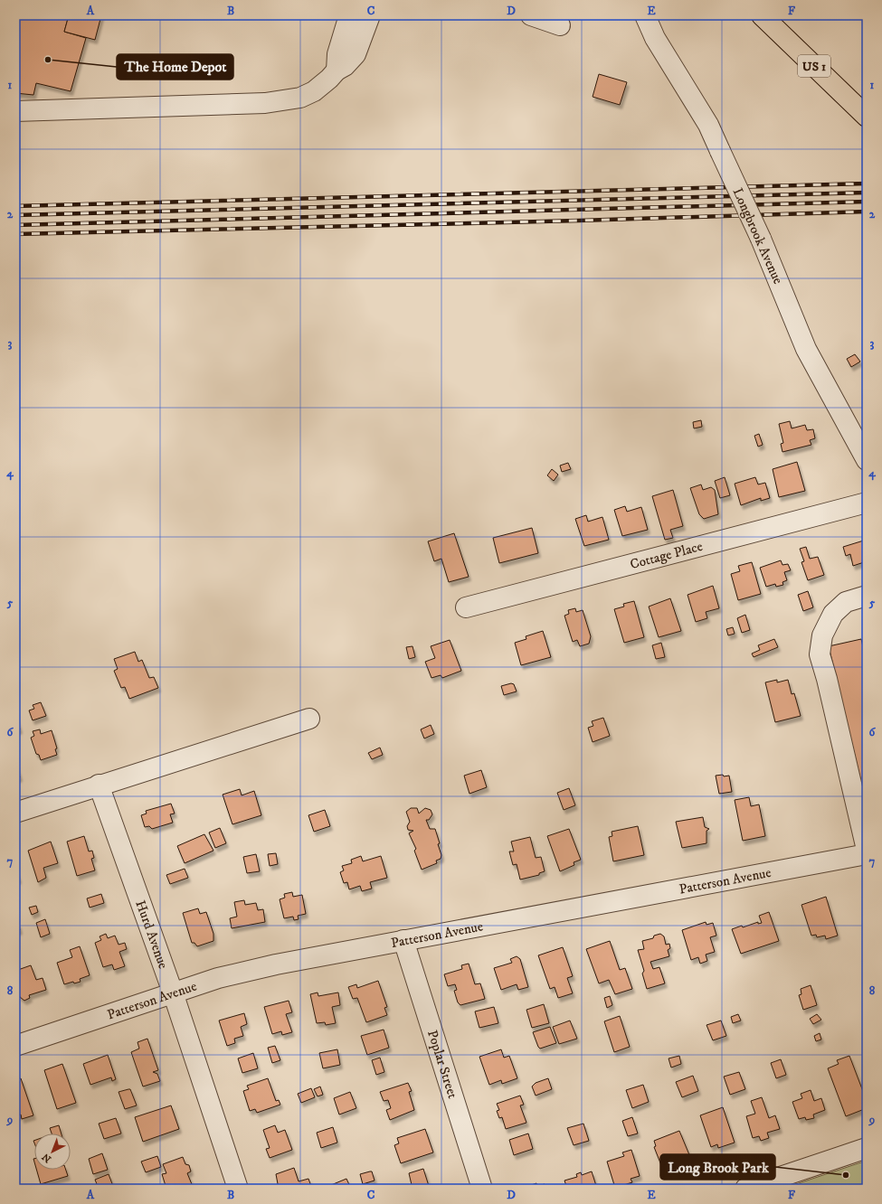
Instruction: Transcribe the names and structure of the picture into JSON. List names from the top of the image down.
{
  "streets": {
    "main road": ["US 1"],
    "street": [
      "Longbrook Avenue",
      "Cottage Place",
      "Patterson Avenue",
      "Hurd Avenue",
      "Poplar Street"
    ]
  },
  "crossings": [
    ["Patterson Avenue", "Hurd Avenue"],
    ["Patterson Avenue", "Poplar Street"]
  ],
  "places": ["The Home Depot", "Long Brook Park"],
  "north": "bottom left",
  "grid": {
    "columns": [
      "A",
      "B",
      "C",
      "D",
      "E",
      "F"
    ],
    "rows": [
      "1",
      "2",
      "3",
      "4",
      "5",
      "6",
      "7",
      "8",
      "9"
    ]
  }
}
